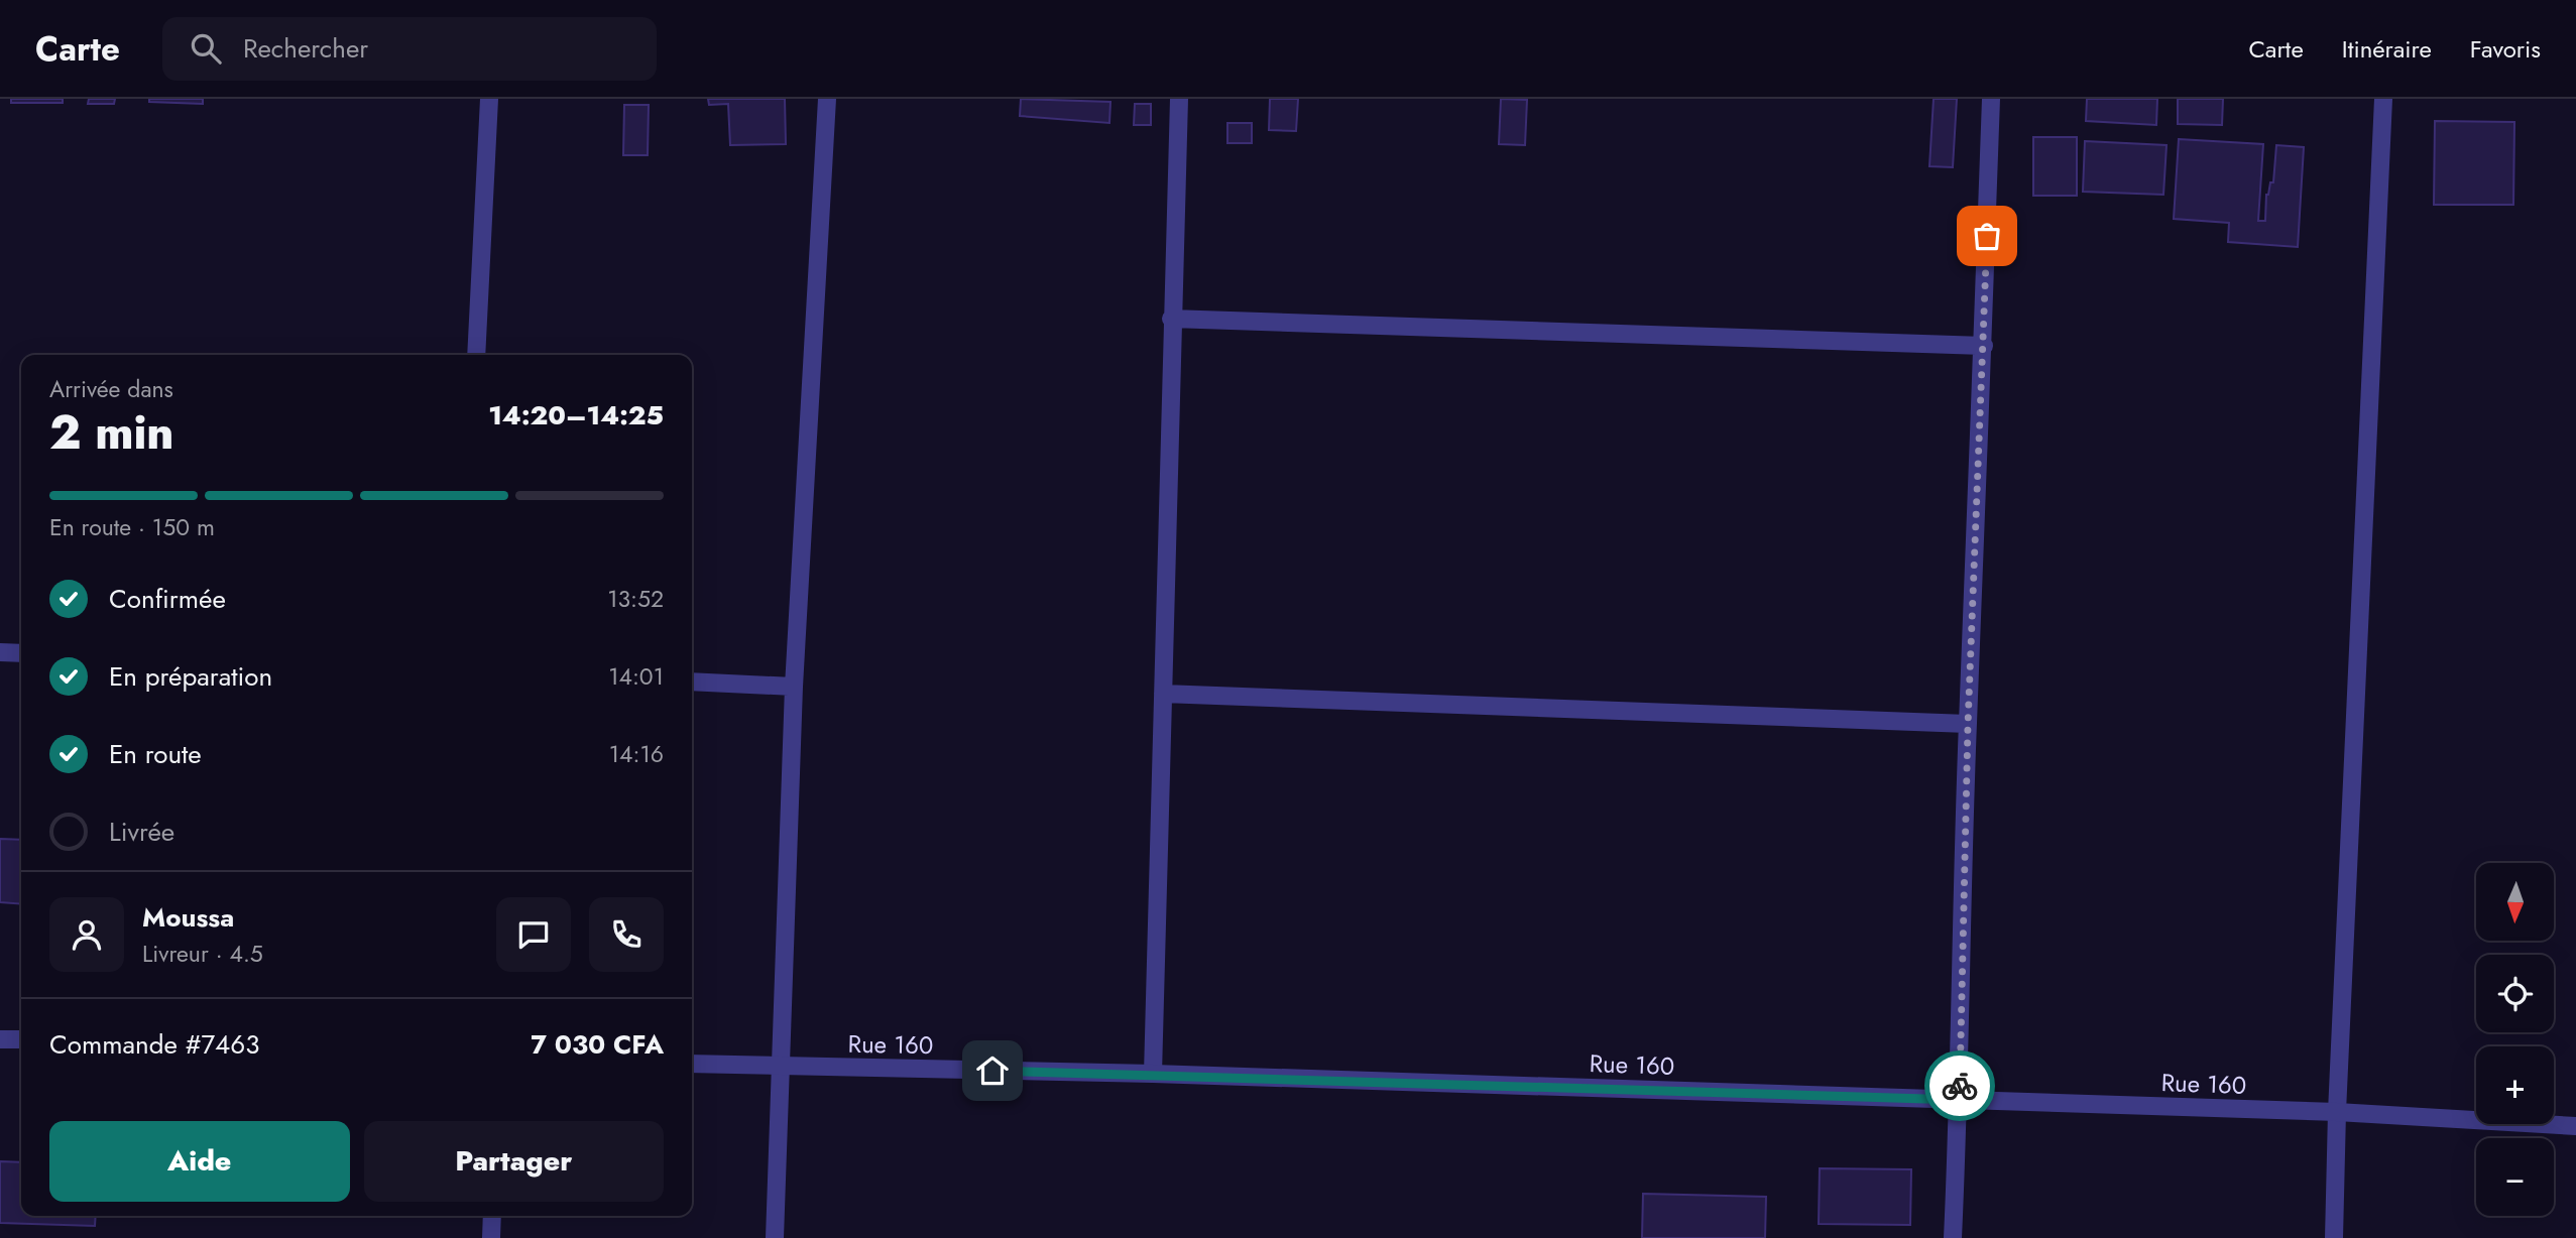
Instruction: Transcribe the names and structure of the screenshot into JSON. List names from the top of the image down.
{
  "streets": {
    "street": ["Rue 160"]
  },
  "north": "bottom",
  "page": {
    "header": "Carte",
    "search": "Rechercher",
    "nav": ["Carte", "Itinéraire", "Favoris"],
    "heading": ["2 min", "Arrivée dans", "14:20–14:25"],
    "panel": [
      "Moussa",
      "Livreur · 4.5",
      "Commande #7463",
      "7 030 CFA"
    ],
    "bar": "En route · 150 m",
    "list": [
      ["Confirmée", "13:52"],
      ["En préparation", "14:01"],
      ["En route", "14:16"],
      "Livrée"
    ],
    "map_buttons": ["+", "−"],
    "buttons": ["Aide", "Partager"]
  }
}
